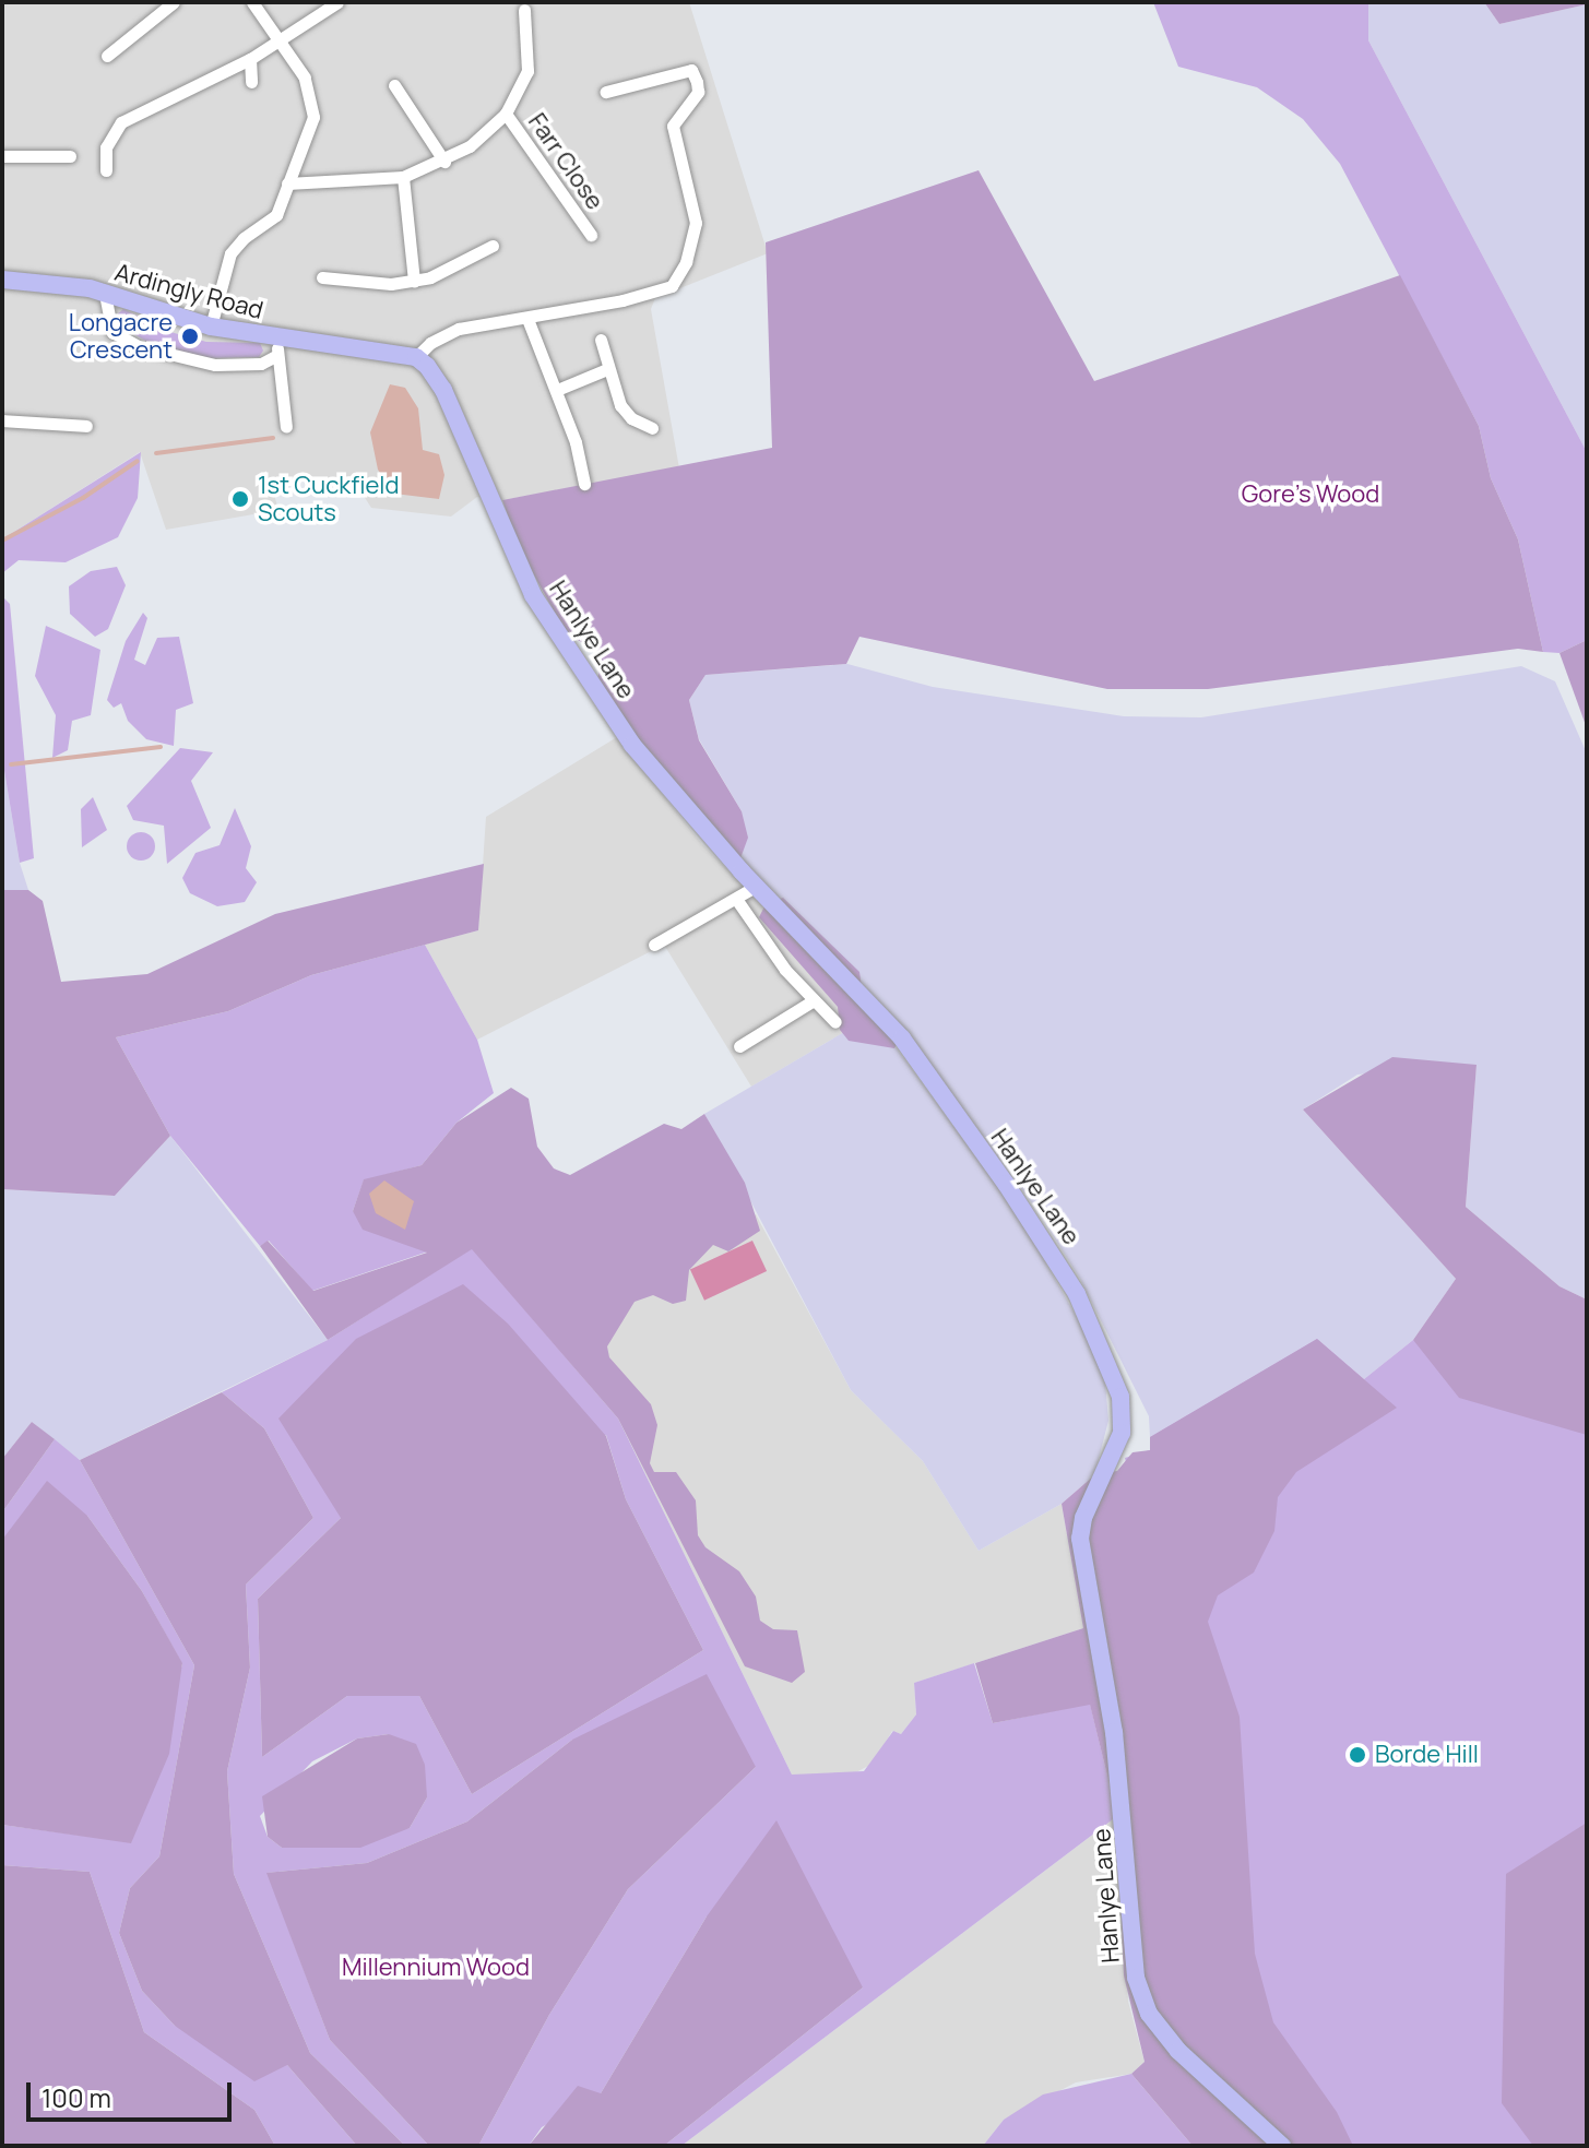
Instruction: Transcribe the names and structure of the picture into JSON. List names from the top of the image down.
{
  "streets": {
    "street": ["Farr Close", "Ardingly Road", "Hanlye Lane"]
  },
  "crossings": [
    ["Ardingly Road", "Hanlye Lane"]
  ],
  "parks": ["Gore's Wood", "Millennium Wood"],
  "places": ["Longacre Crescent", "1st Cuckfield Scouts", "Borde Hill"],
  "scale_bar": "100 m"
}
